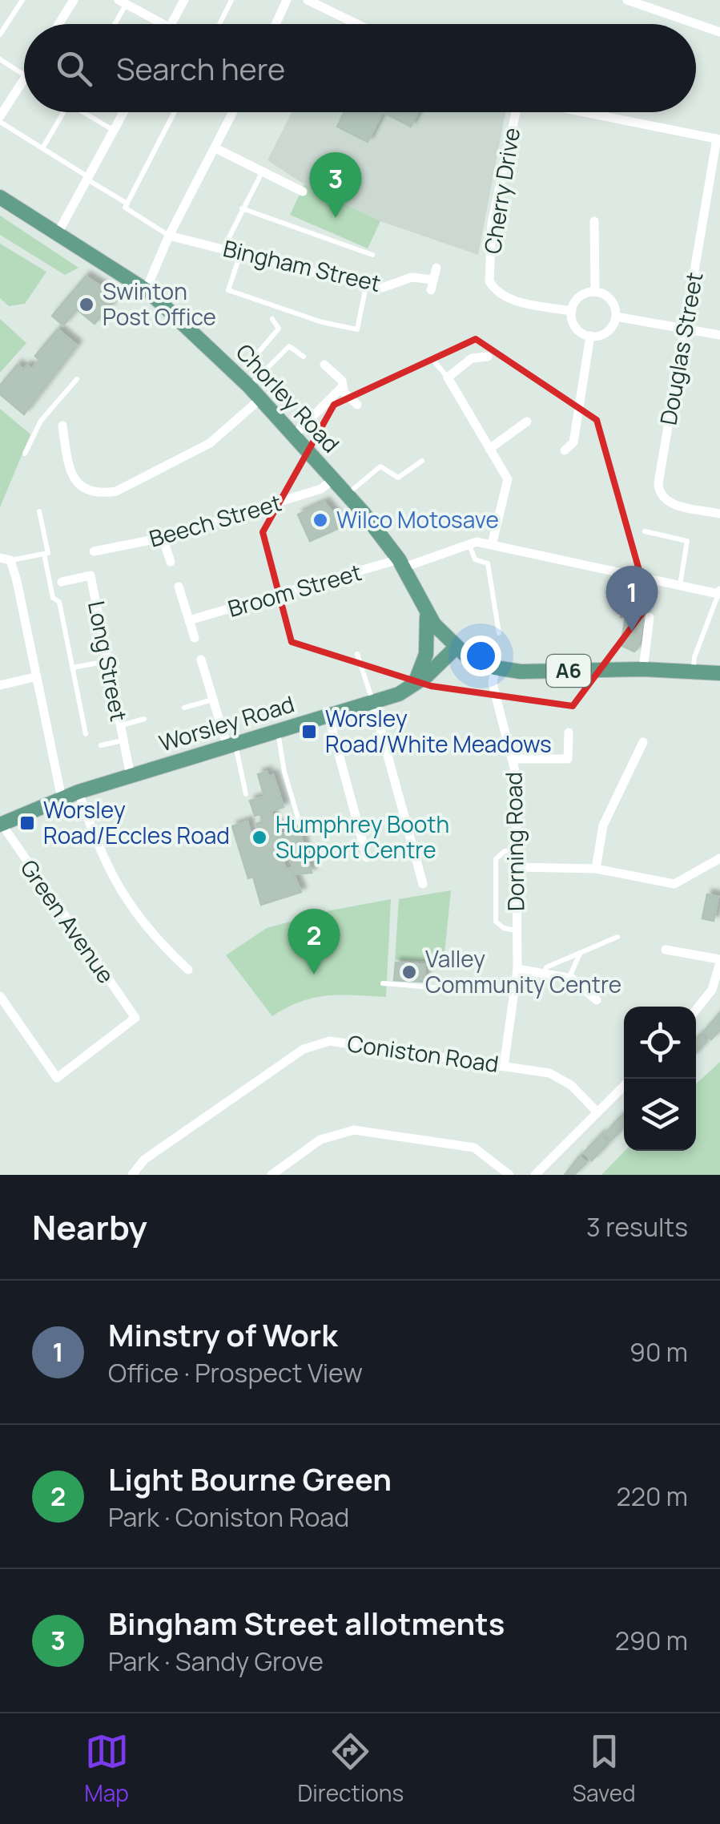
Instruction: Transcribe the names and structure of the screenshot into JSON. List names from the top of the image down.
{
  "streets": {
    "main road": ["Chorley Road", "A6", "Worsley Road"],
    "street": [
      "Cherry Drive",
      "Bingham Street",
      "Douglas Street",
      "Beech Street",
      "Broom Street",
      "Long Street",
      "Dorning Road",
      "Green Avenue",
      "Coniston Road"
    ]
  },
  "crossings": [
    ["Chorley Road", "Beech Street"],
    ["Chorley Road", "Broom Street"],
    ["Chorley Road", "A6"],
    ["Chorley Road", "Worsley Road"],
    ["Long Street", "Worsley Road"],
    ["A6", "Worsley Road"],
    ["A6", "Dorning Road"],
    ["Worsley Road", "Green Avenue"],
    ["Dorning Road", "Coniston Road"]
  ],
  "places": {
    "other": [
      "Swinton Post Office",
      "Wilco Motosave",
      "Humphrey Booth Support Centre",
      "Valley Community Centre"
    ],
    "transit": ["Worsley Road/White Meadows", "Worsley Road/Eccles Road"]
  },
  "page": {
    "search": "Search here",
    "pins": ["3", "1", "2"],
    "heading": ["Nearby", "3 results"],
    "list": [
      {
        "mark": "1",
        "name": "Minstry of Work",
        "note": "Office · Prospect View",
        "value": "90 m"
      },
      {
        "mark": "2",
        "name": "Light Bourne Green",
        "note": "Park · Coniston Road",
        "value": "220 m"
      },
      {
        "mark": "3",
        "name": "Bingham Street allotments",
        "note": "Park · Sandy Grove",
        "value": "290 m"
      }
    ],
    "nav": ["Map", "Directions", "Saved"]
  }
}
